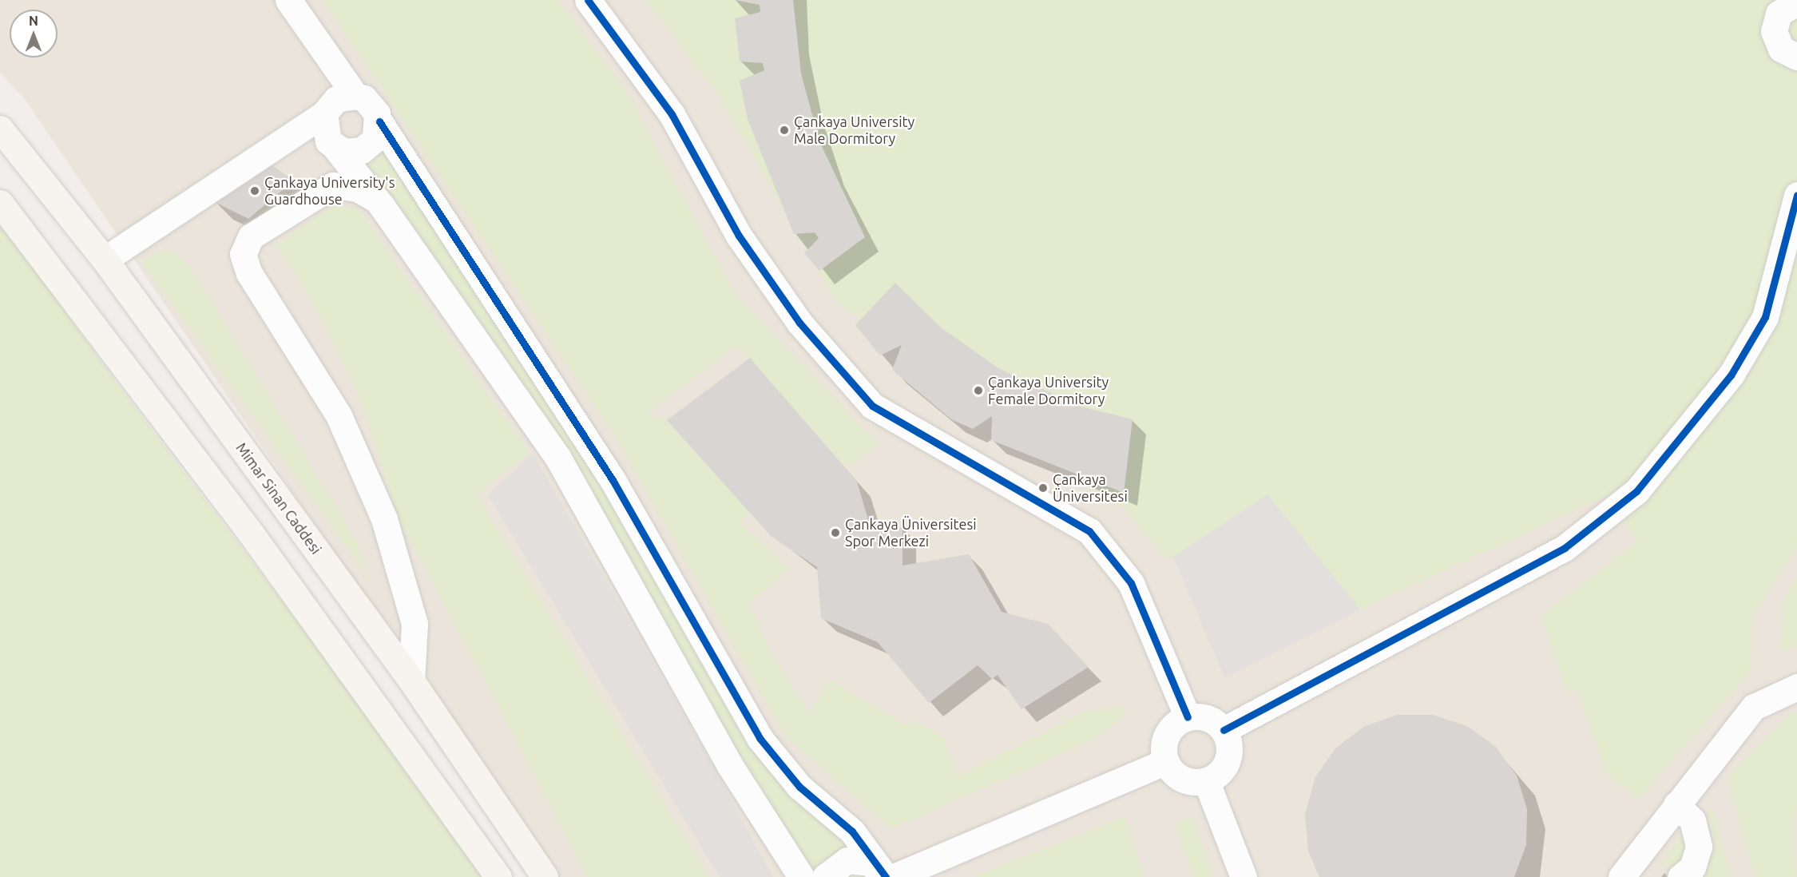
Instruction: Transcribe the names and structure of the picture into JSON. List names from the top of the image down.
{
  "streets": {
    "main road": ["Mimar Sinan Caddesi"]
  },
  "places": [
    "Çankaya University Male Dormitory",
    "Çankaya University's Guardhouse",
    "Çankaya University Female Dormitory",
    "Çankaya Üniversitesi",
    "Çankaya Üniversitesi Spor Merkezi"
  ],
  "north": "top"
}
